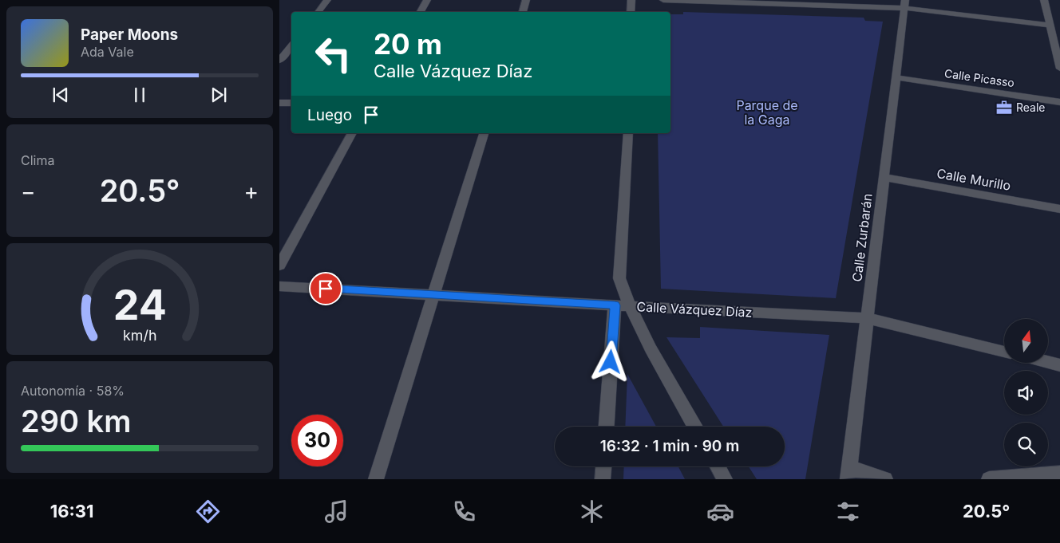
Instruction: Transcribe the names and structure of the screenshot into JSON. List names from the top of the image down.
{
  "streets": {
    "street": [
      "Calle Picasso",
      "Calle Murillo",
      "Calle Zurbarán",
      "Calle Vázquez Díaz"
    ]
  },
  "crossings": [
    ["Calle Picasso", "Calle Zurbarán"],
    ["Calle Murillo", "Calle Zurbarán"],
    ["Calle Zurbarán", "Calle Vázquez Díaz"]
  ],
  "parks": ["Parque de la Gaga"],
  "places": {
    "office": ["Reale"]
  },
  "north": "top",
  "page": {
    "turn": ["20 m", "Calle Vázquez Díaz"],
    "song": ["Paper Moons", "Ada Vale"],
    "then": "Luego",
    "tile": [
      "Clima",
      ["Autonomía · 58%", "290 km"]
    ],
    "heat": ["−", "20.5°", "+"],
    "limit": "30",
    "trip": "16:32 · 1 min · 90 m",
    "tabs": ["16:31", "20.5°"],
    "gauge": ["24", "km/h"]
  }
}
